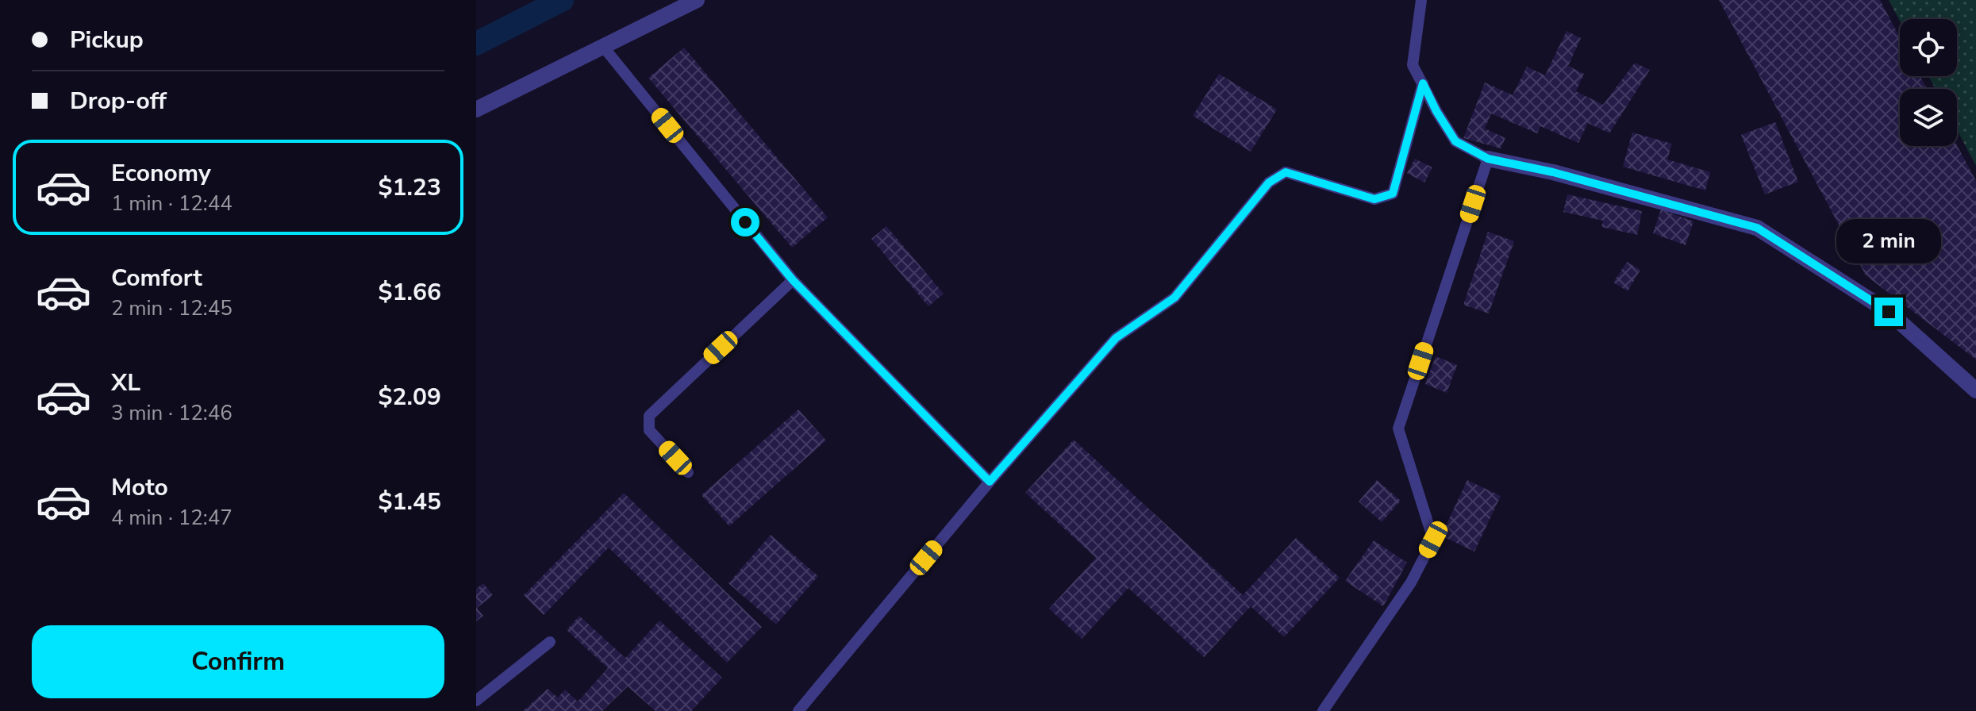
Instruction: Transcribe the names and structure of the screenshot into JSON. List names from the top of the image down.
{
  "page": {
    "banner": ["Pickup", "Drop-off"],
    "list": [
      {
        "name": "Economy",
        "note": "1 min · 12:44",
        "value": "$1.23"
      },
      {
        "name": "Comfort",
        "note": "2 min · 12:45",
        "value": "$1.66"
      },
      {
        "name": "XL",
        "note": "3 min · 12:46",
        "value": "$2.09"
      },
      {
        "name": "Moto",
        "note": "4 min · 12:47",
        "value": "$1.45"
      }
    ],
    "bubble": "2 min",
    "buttons": "Confirm"
  }
}
